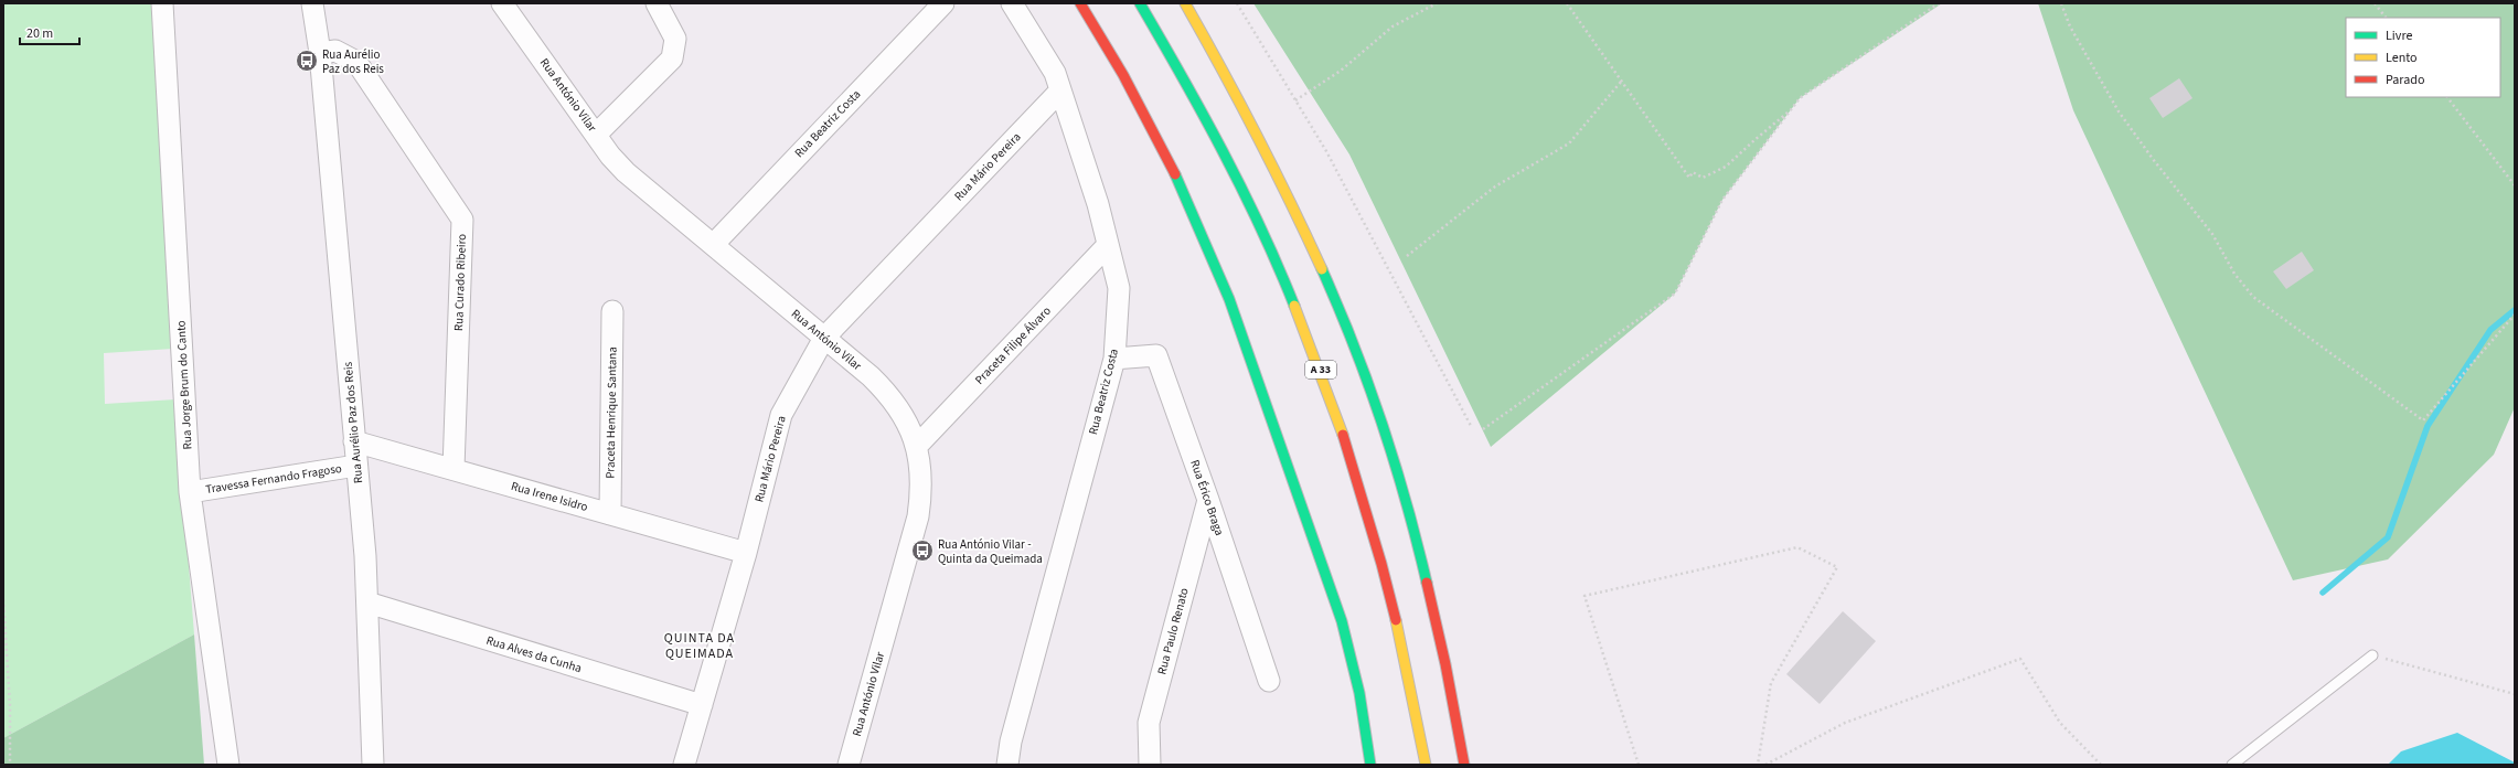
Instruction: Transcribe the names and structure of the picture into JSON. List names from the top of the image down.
{
  "streets": {
    "main road": ["A 33"],
    "street": [
      "Rua António Vilar",
      "Rua Beatriz Costa",
      "Rua Mário Pereira",
      "Rua Curado Ribeiro",
      "Praceta Filipe Álvaro",
      "Rua Jorge Brum do Canto",
      "Praceta Henrique Santana",
      "Rua Aurélio Paz dos Reis",
      "Travessa Fernando Fragoso",
      "Rua Irene Isidro",
      "Rua Érico Braga",
      "Rua Paulo Renato",
      "Rua Alves da Cunha"
    ]
  },
  "crossings": [
    ["Rua António Vilar", "Rua Beatriz Costa"],
    ["Rua António Vilar", "Rua Mário Pereira"],
    ["Rua António Vilar", "Praceta Filipe Álvaro"],
    ["Rua Beatriz Costa", "Rua Mário Pereira"],
    ["Rua Beatriz Costa", "Praceta Filipe Álvaro"],
    ["Rua Beatriz Costa", "Rua Érico Braga"],
    ["Rua Mário Pereira", "Rua Irene Isidro"],
    ["Rua Mário Pereira", "Rua Alves da Cunha"],
    ["Rua Curado Ribeiro", "Rua Aurélio Paz dos Reis"],
    ["Rua Curado Ribeiro", "Rua Irene Isidro"],
    ["Rua Jorge Brum do Canto", "Travessa Fernando Fragoso"],
    ["Praceta Henrique Santana", "Rua Irene Isidro"],
    ["Rua Aurélio Paz dos Reis", "Travessa Fernando Fragoso"],
    ["Rua Aurélio Paz dos Reis", "Rua Irene Isidro"],
    ["Rua Aurélio Paz dos Reis", "Rua Alves da Cunha"],
    ["Rua Érico Braga", "Rua Paulo Renato"]
  ],
  "districts": ["QUINTA DA QUEIMADA"],
  "places": {
    "bus stop": ["Rua Aurélio Paz dos Reis", "Rua António Vilar - Quinta da Queimada"]
  },
  "legend": ["Livre", "Lento", "Parado"],
  "scale_bar": "20 m"
}
